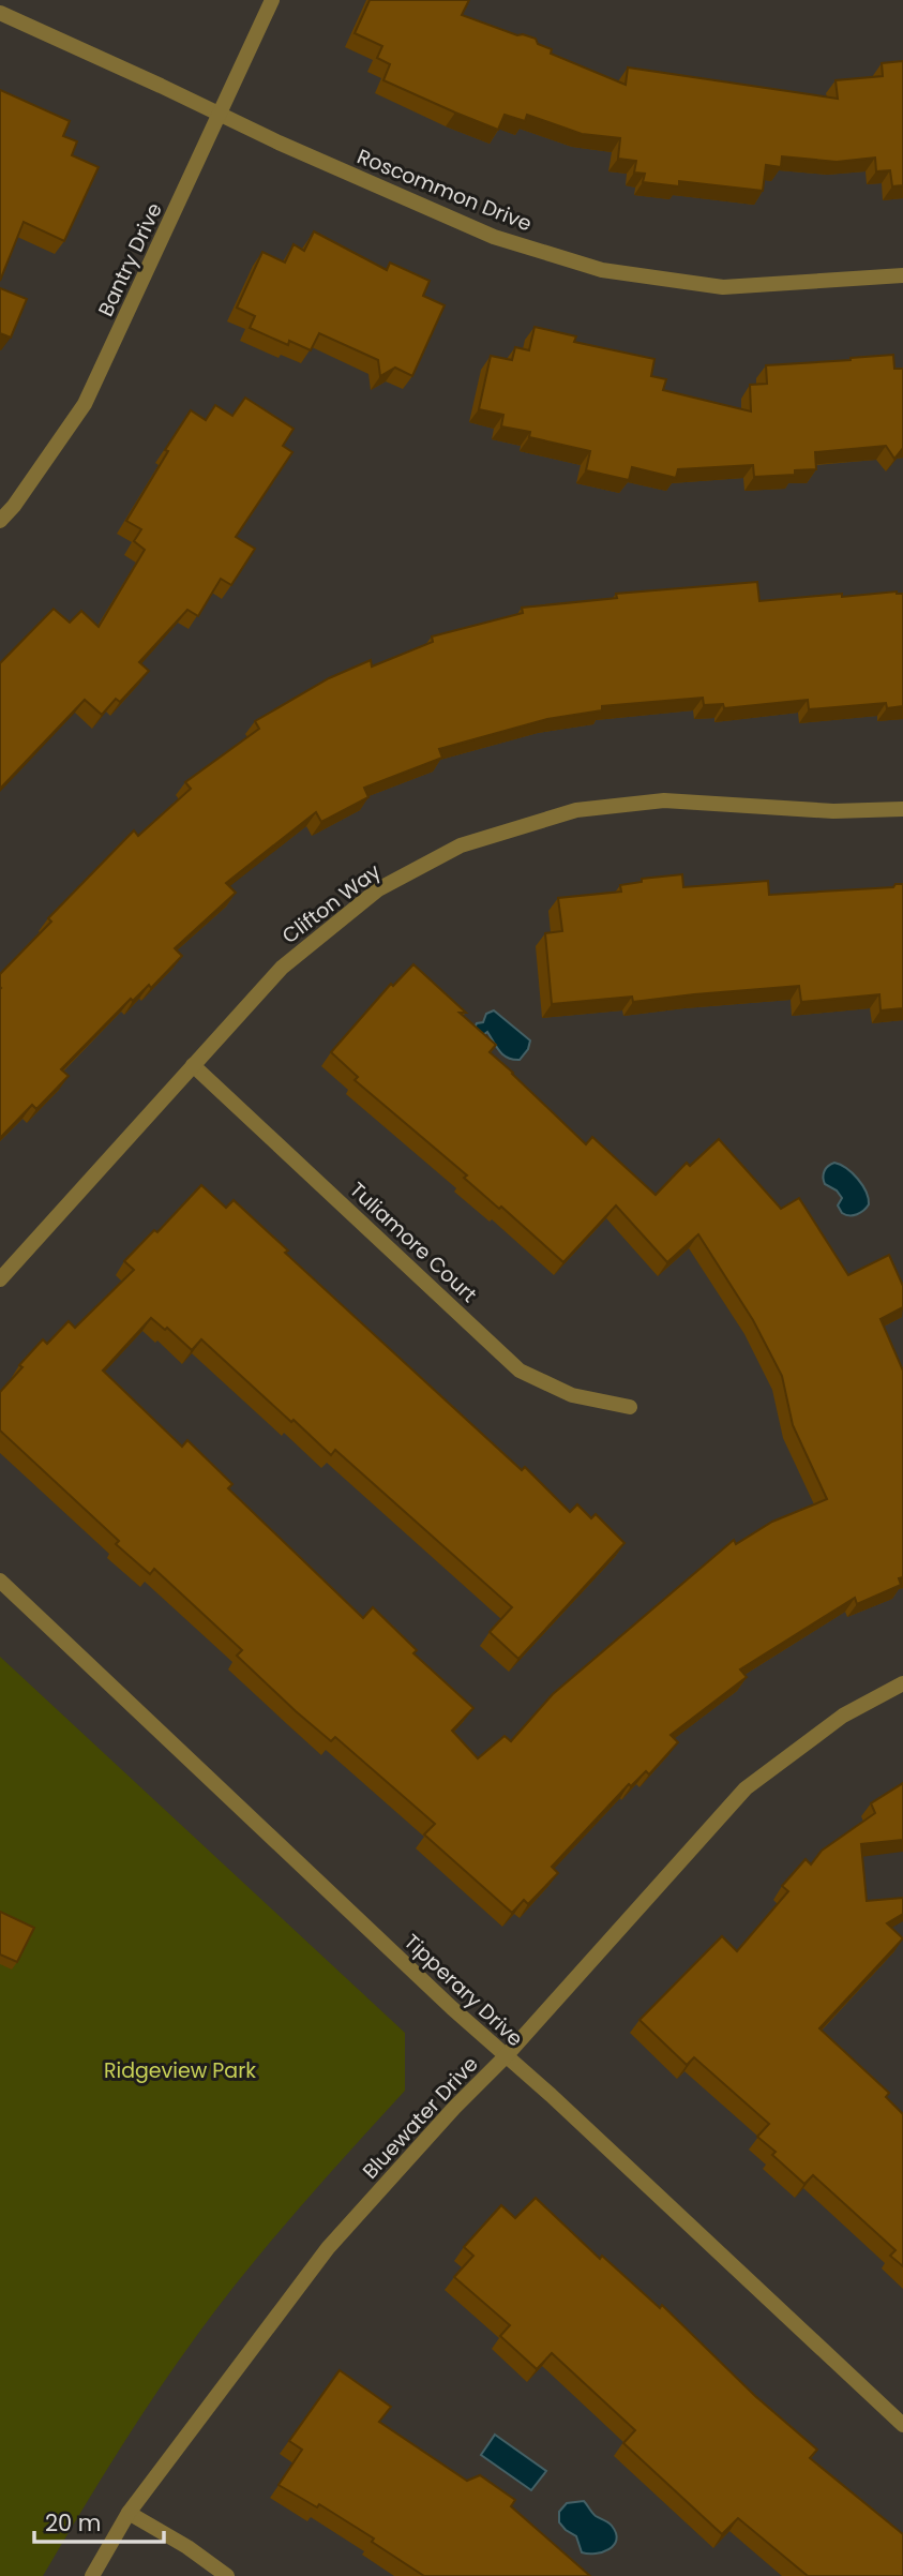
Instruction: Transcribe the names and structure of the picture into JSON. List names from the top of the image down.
{
  "streets": {
    "street": [
      "Roscommon Drive",
      "Bantry Drive",
      "Clifton Way",
      "Tuliamore Court",
      "Tipperary Drive",
      "Bluewater Drive"
    ]
  },
  "crossings": [
    ["Roscommon Drive", "Bantry Drive"],
    ["Clifton Way", "Tuliamore Court"],
    ["Tipperary Drive", "Bluewater Drive"]
  ],
  "parks": ["Ridgeview Park"],
  "scale_bar": "20 m"
}
